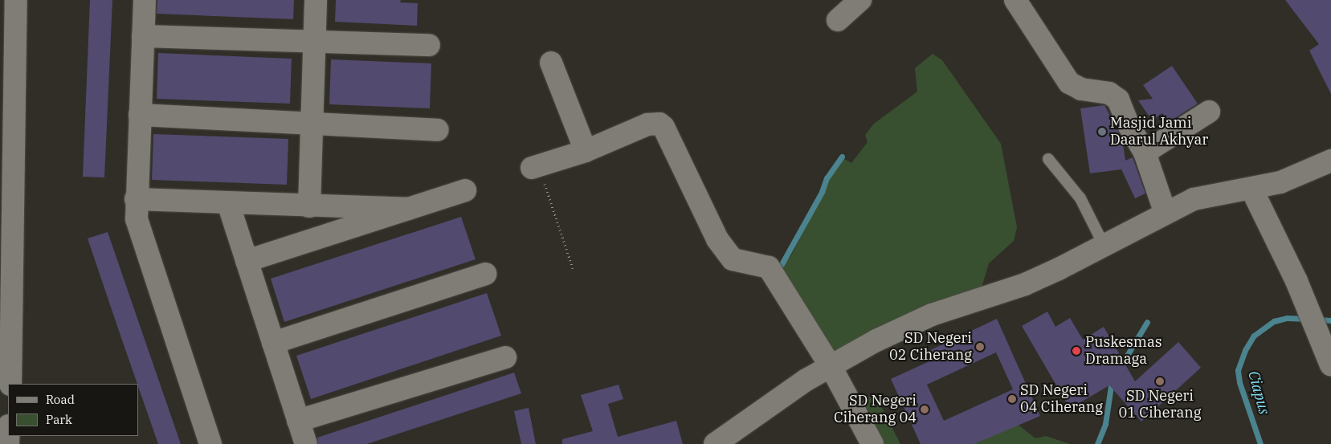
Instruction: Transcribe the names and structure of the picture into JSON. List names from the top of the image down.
{
  "water": ["Ciapus"],
  "places": [
    "Masjid Jami Daarul Akhyar",
    "SD Negeri 02 Ciherang",
    "Puskesmas Dramaga",
    "SD Negeri 01 Ciherang",
    "SD Negeri 04 Ciherang",
    "SD Negeri Ciherang 04"
  ],
  "legend": ["Road", "Park"]
}
